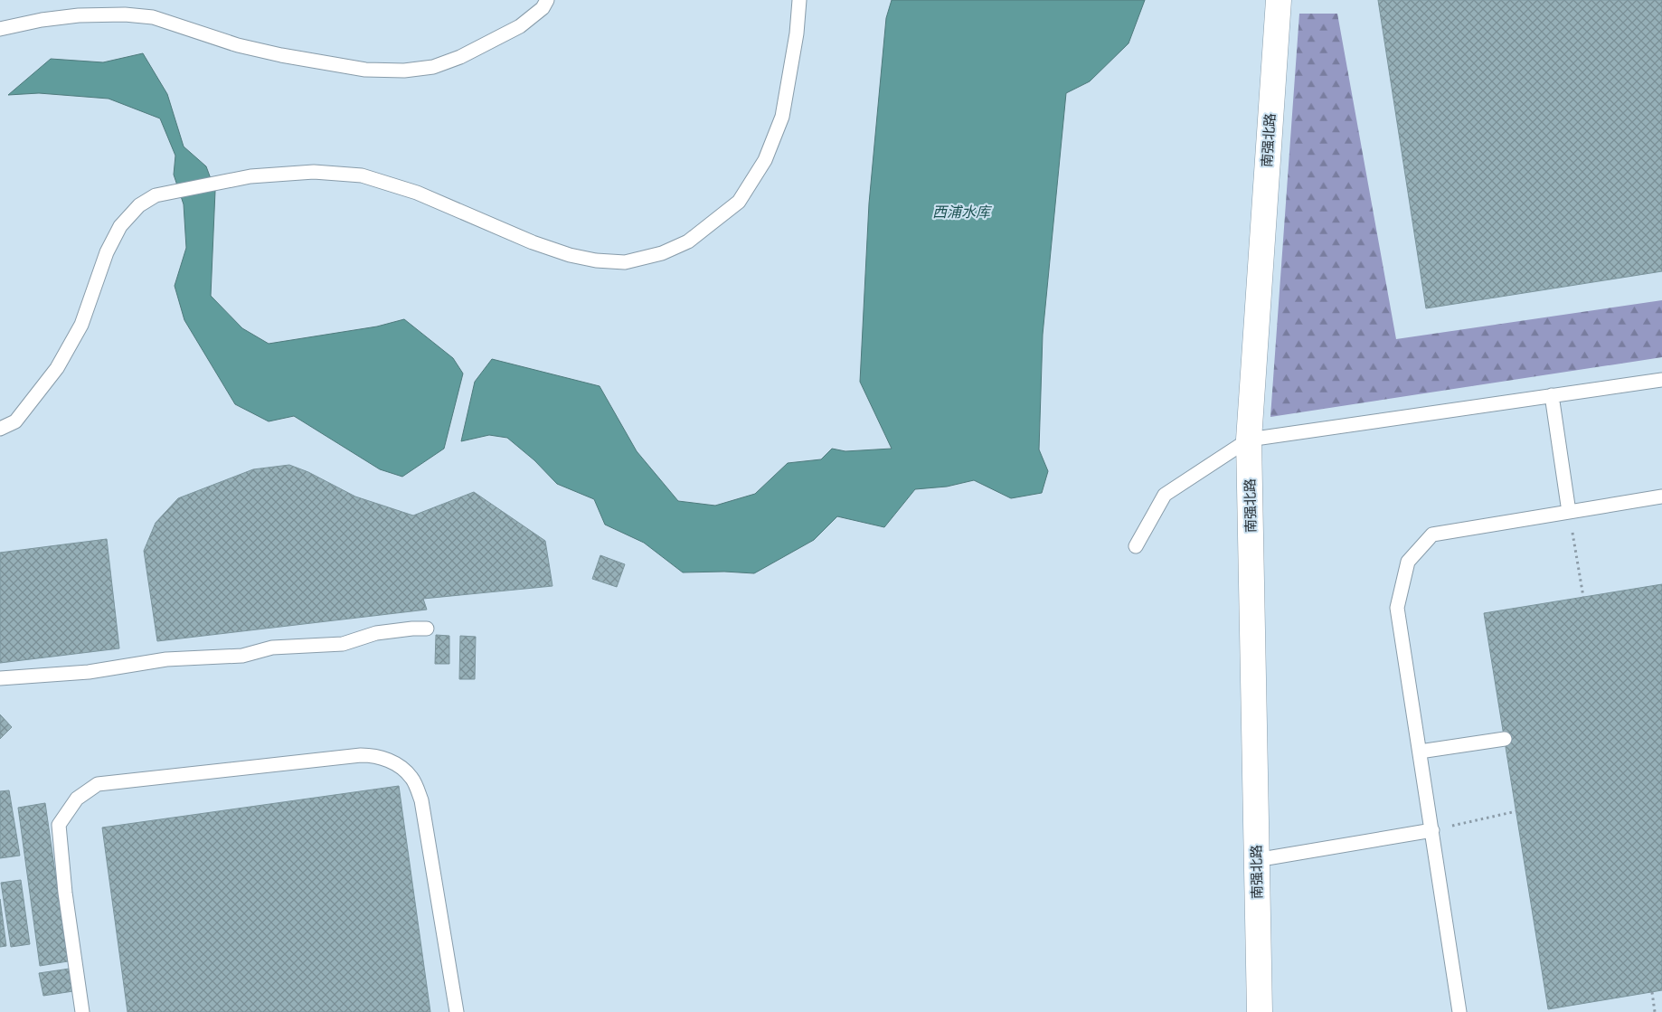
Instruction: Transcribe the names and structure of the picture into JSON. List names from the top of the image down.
{
  "streets": {
    "street": ["南强北路"]
  },
  "water": ["西浦水库"]
}
